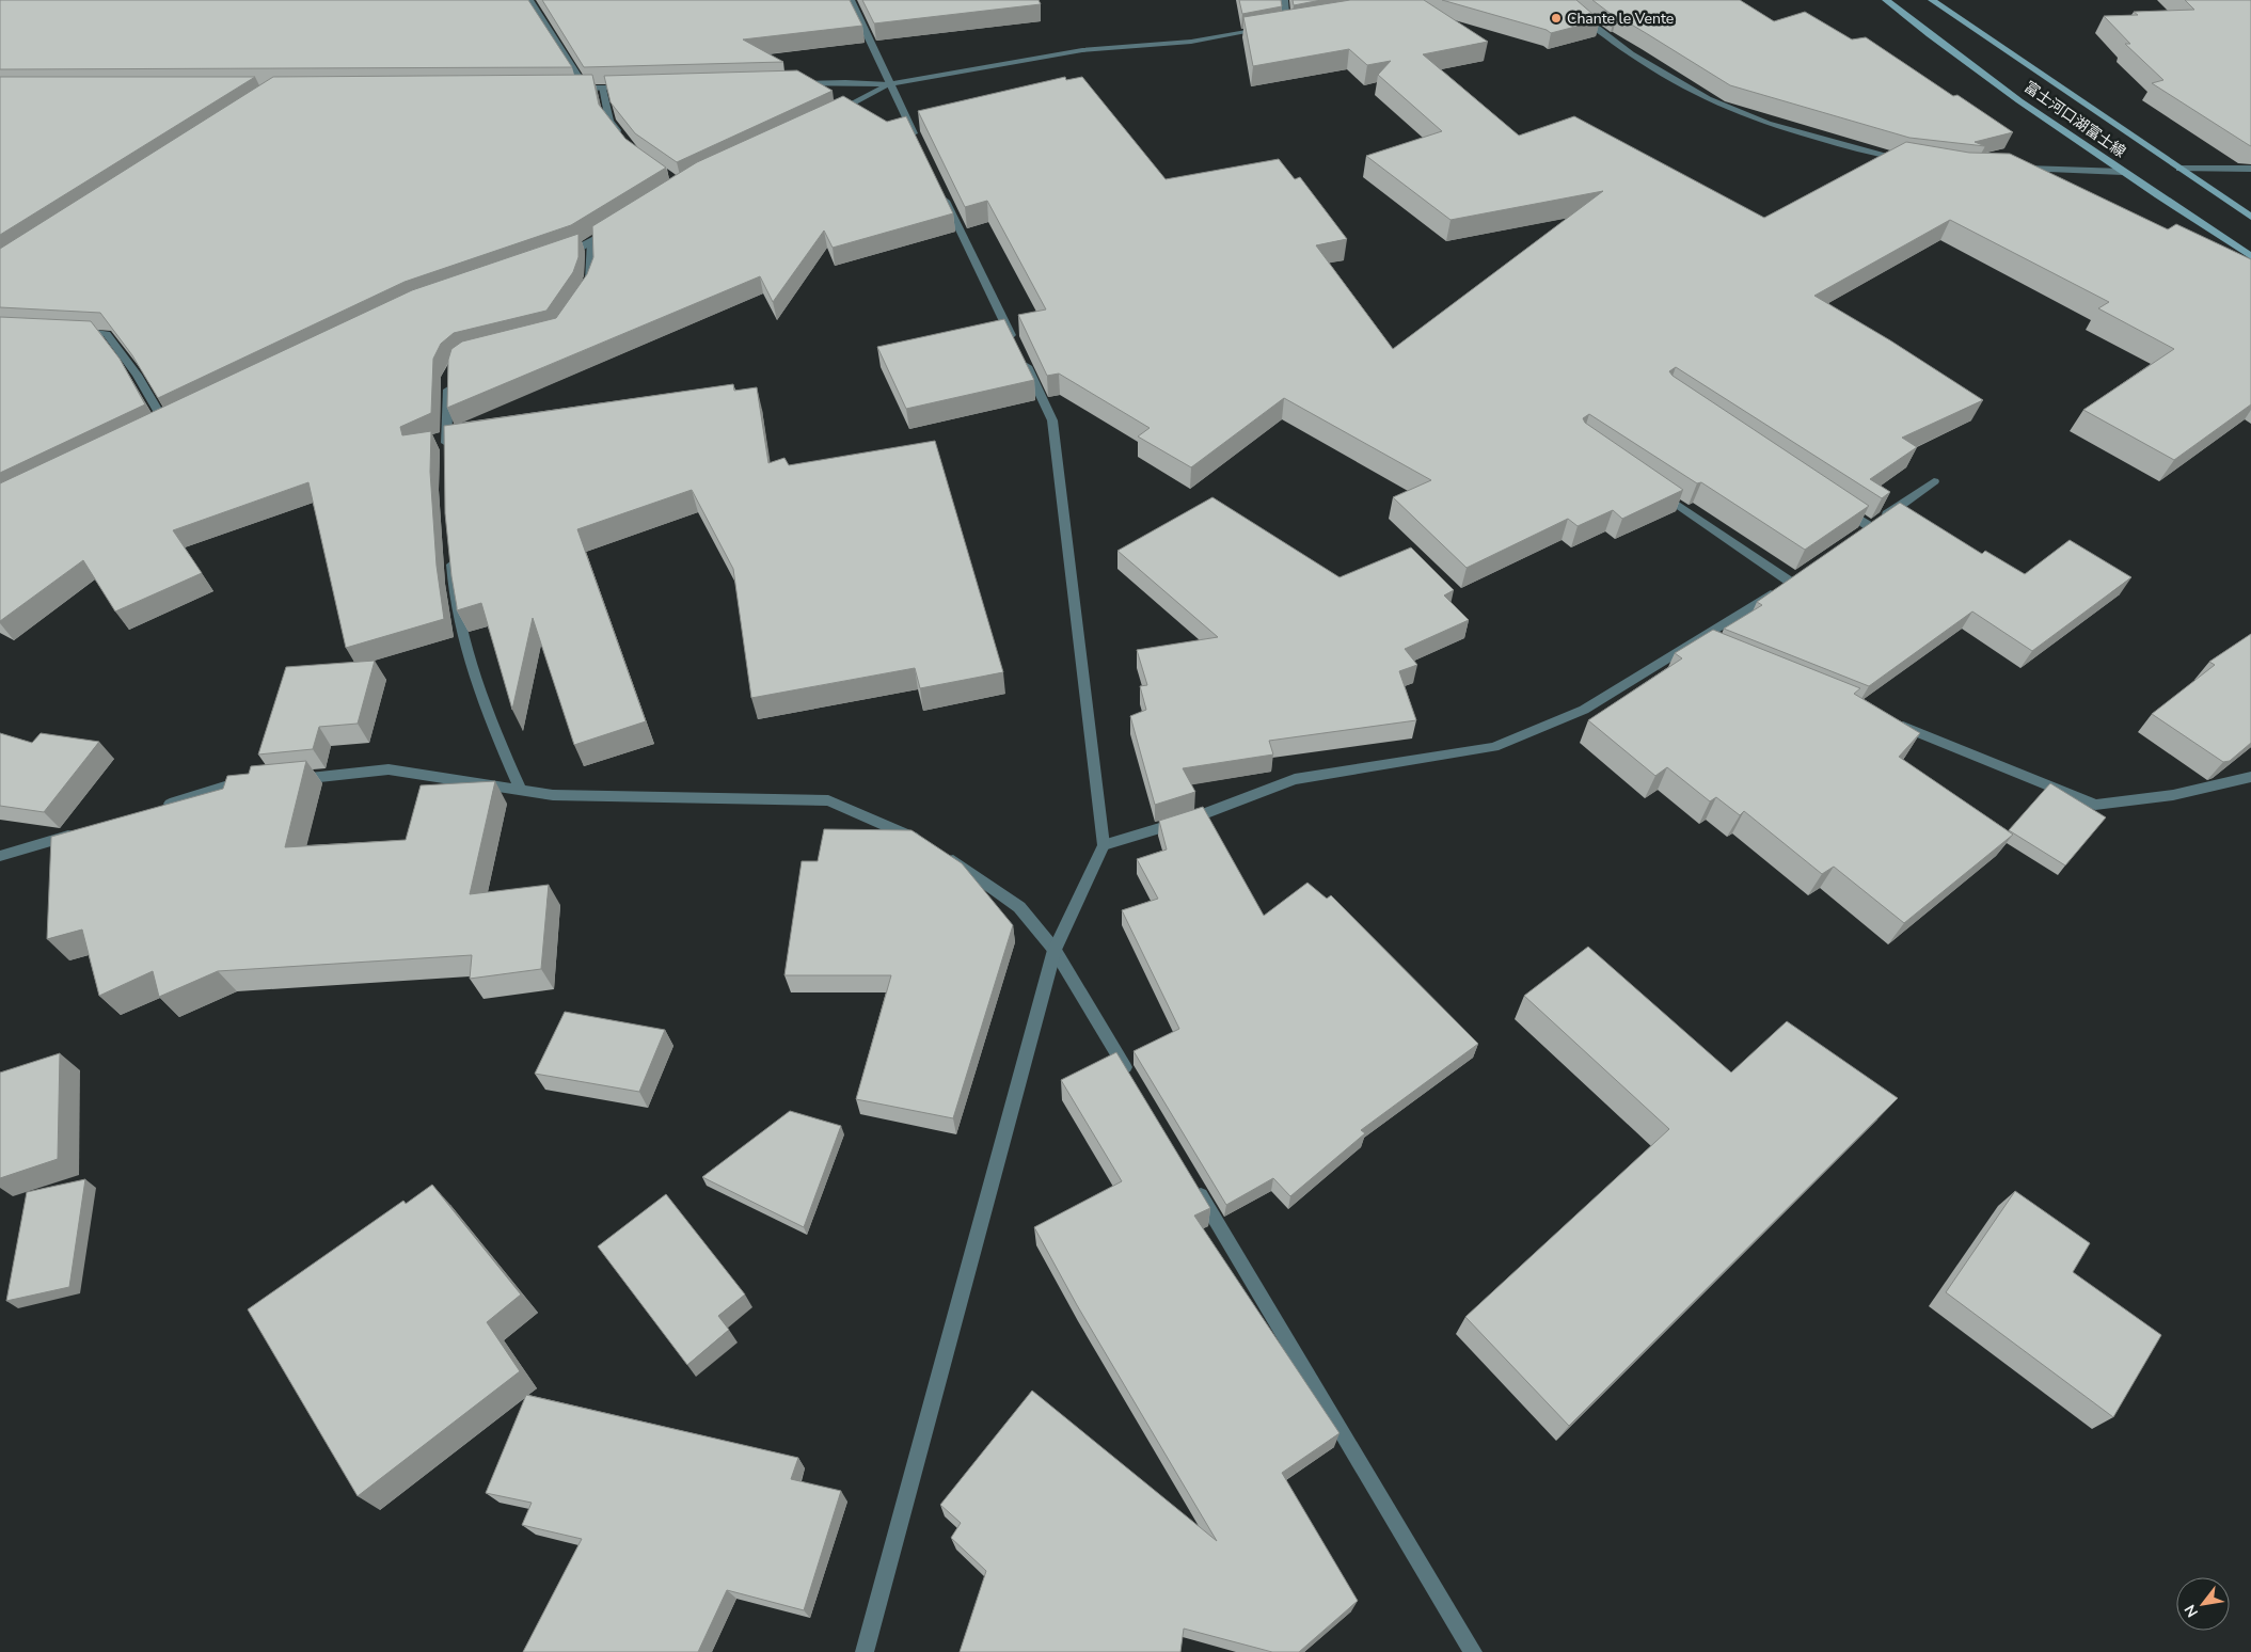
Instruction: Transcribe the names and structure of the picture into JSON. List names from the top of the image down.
{
  "streets": {
    "main road": ["富士河口湖富士線"]
  },
  "places": ["Chante le Vente"],
  "north": "bottom left"
}
